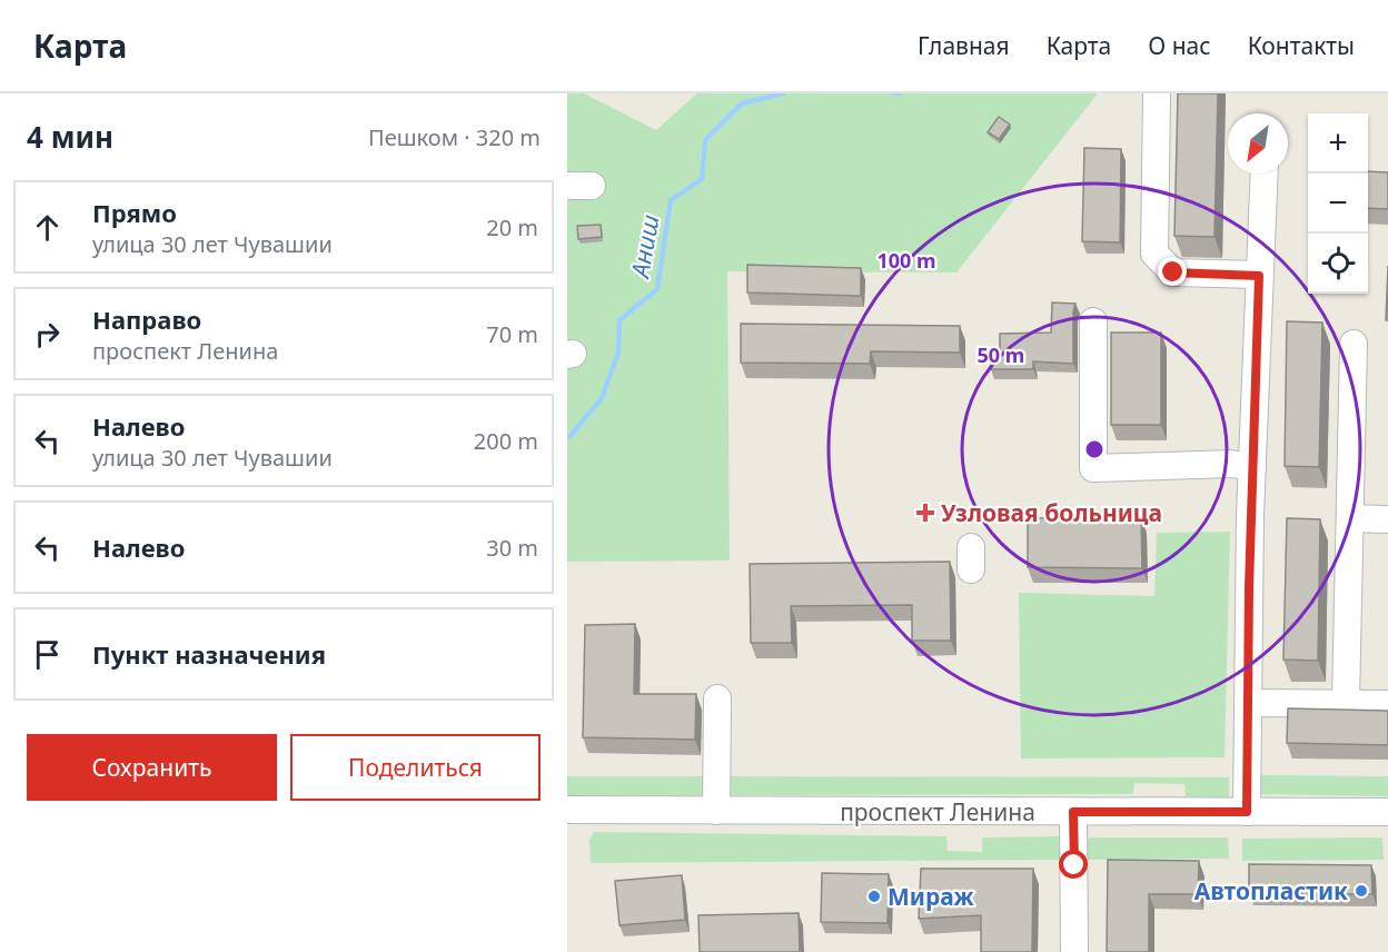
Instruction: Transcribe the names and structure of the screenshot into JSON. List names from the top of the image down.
{
  "streets": {
    "street": ["проспект Ленина"]
  },
  "water": ["Аниш"],
  "places": {
    "health": ["Узловая больница"],
    "other": ["Автопластик", "Мираж"]
  },
  "north": "bottom left",
  "page": {
    "header": "Карта",
    "nav": [
      "Главная",
      "Карта",
      "О нас",
      "Контакты"
    ],
    "heading": ["4 мин", "Пешком · 320 m"],
    "map_buttons": ["+", "−"],
    "list": [
      ["Прямо", "улица 30 лет Чувашии", "20 m"],
      ["Направо", "проспект Ленина", "70 m"],
      ["Налево", "улица 30 лет Чувашии", "200 m"],
      ["Налево", "30 m"],
      "Пункт назначения"
    ],
    "buttons": ["Сохранить", "Поделиться"]
  },
  "rings": ["100 m", "50 m"]
}
